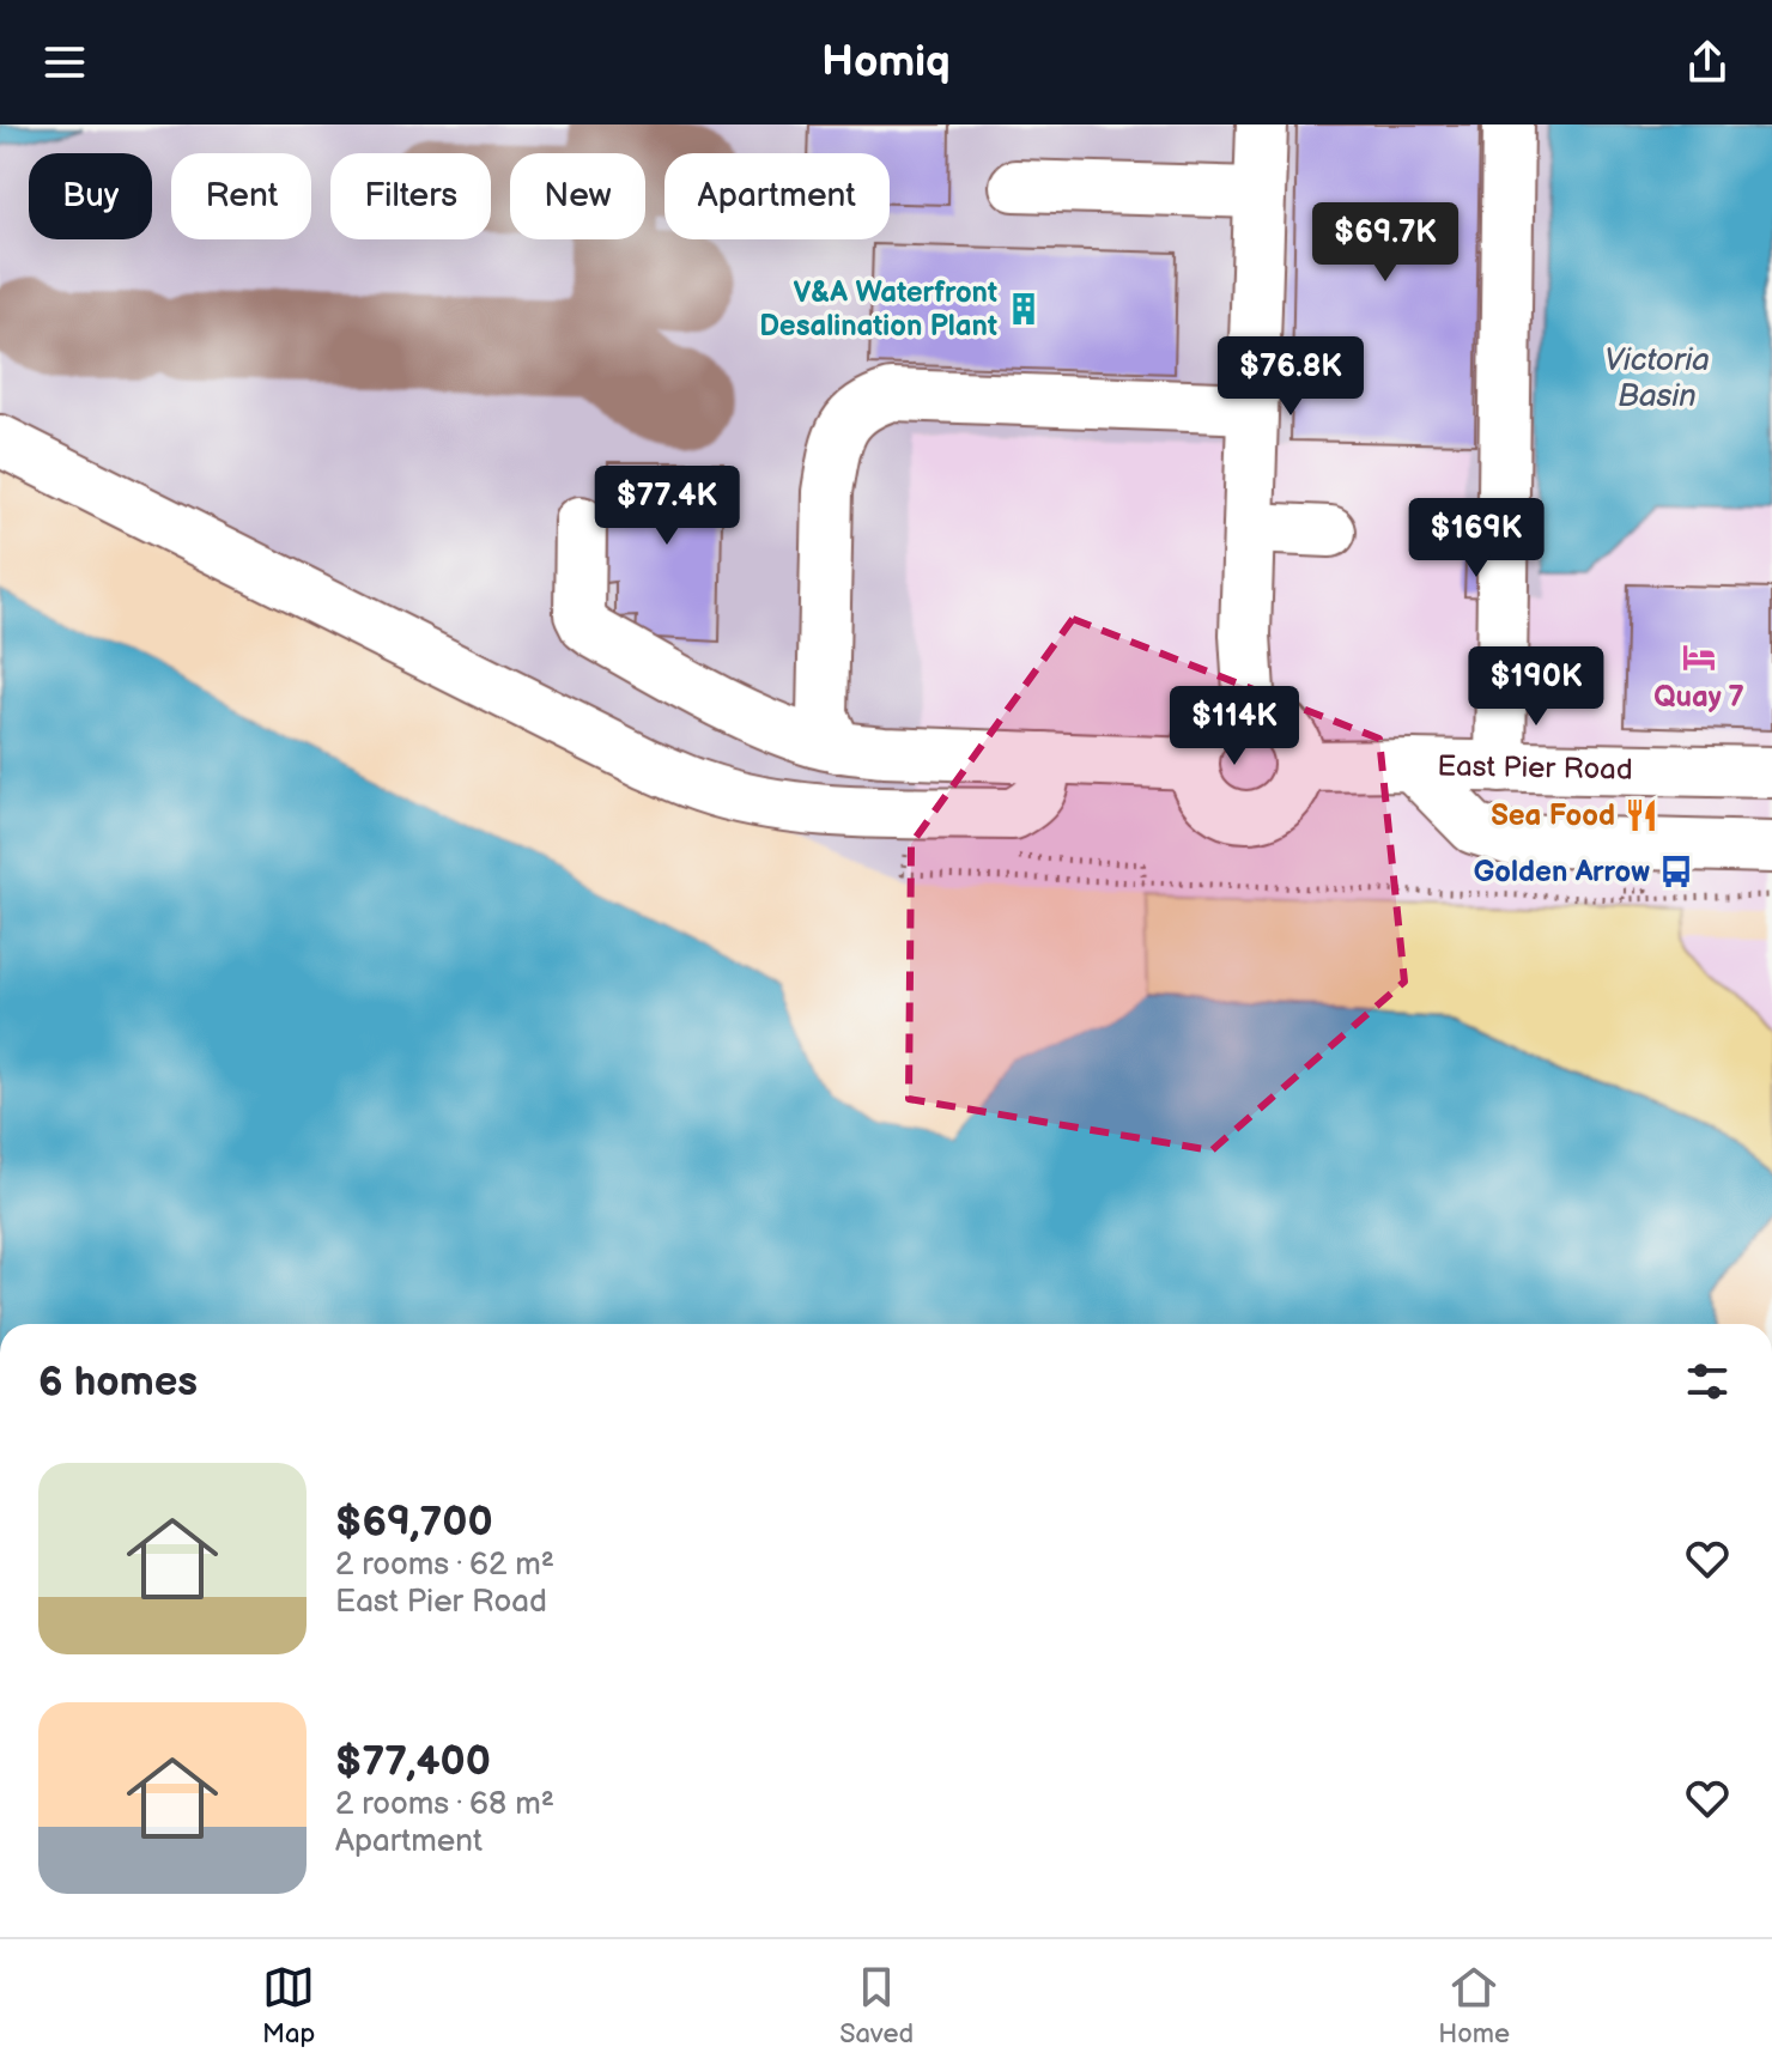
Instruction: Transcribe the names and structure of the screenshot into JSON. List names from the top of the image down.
{
  "streets": {
    "street": ["East Pier Road"]
  },
  "water": ["Victoria Basin"],
  "places": {
    "building": ["V&A Waterfront Desalination Plant"],
    "hotel": ["Quay 7"],
    "restaurant": ["Sea Food"],
    "bus stop": ["Golden Arrow"]
  },
  "page": {
    "header": "Homiq",
    "chip": [
      "Buy",
      "Rent",
      "Filters",
      "New",
      "Apartment"
    ],
    "price": [
      "$69.7K",
      "$76.8K",
      "$77.4K",
      "$169K",
      "$190K",
      "$114K"
    ],
    "heading": "6 homes",
    "list": [
      {
        "name": "$69,700",
        "note": "2 rooms · 62 m² · East Pier Road"
      },
      {
        "name": "$77,400",
        "note": "2 rooms · 68 m² · Apartment"
      }
    ],
    "tabs": ["Map", "Saved", "Home"]
  }
}
